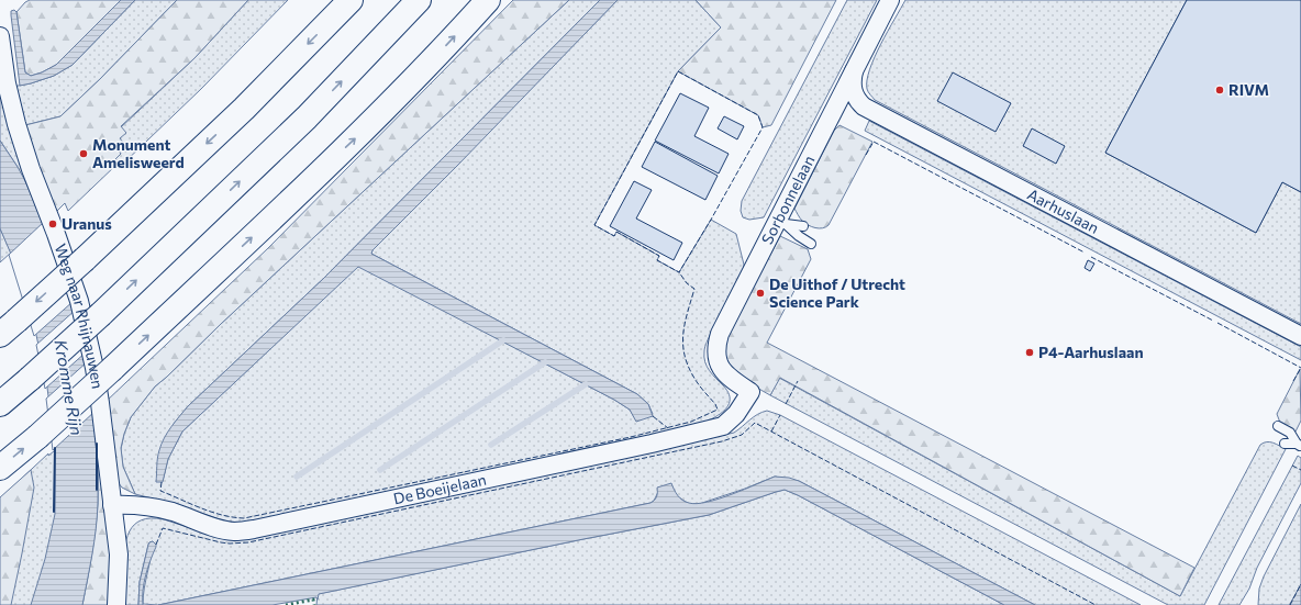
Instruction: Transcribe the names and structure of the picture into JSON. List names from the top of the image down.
{
  "streets": {
    "street": [
      "Sorbonnelaan",
      "Aarhuslaan",
      "Weg naar Rhijnauwen",
      "De Boeijelaan"
    ]
  },
  "crossings": [
    ["Sorbonnelaan", "Aarhuslaan"],
    ["Sorbonnelaan", "De Boeijelaan"],
    ["Weg naar Rhijnauwen", "De Boeijelaan"]
  ],
  "water": ["Kromme Rijn"],
  "places": [
    "RIVM",
    "Monument Amelisweerd",
    "Uranus",
    "De Uithof / Utrecht Science Park",
    "P4-Aarhuslaan"
  ]
}
